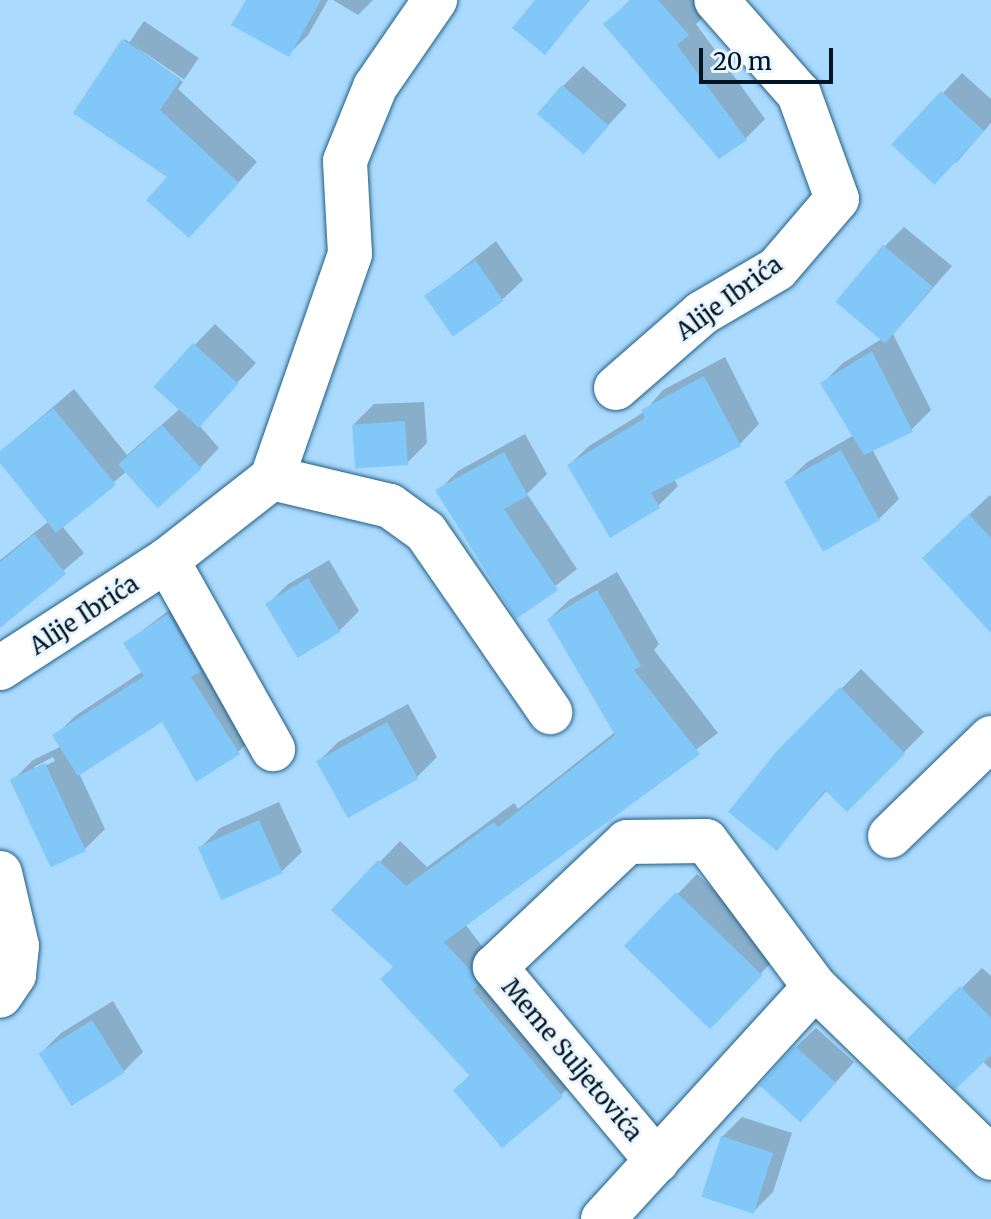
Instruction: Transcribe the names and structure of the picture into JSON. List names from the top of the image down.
{
  "streets": {
    "street": ["Alije Ibrića", "Meme Suljetovića"]
  },
  "scale_bar": "20 m"
}
